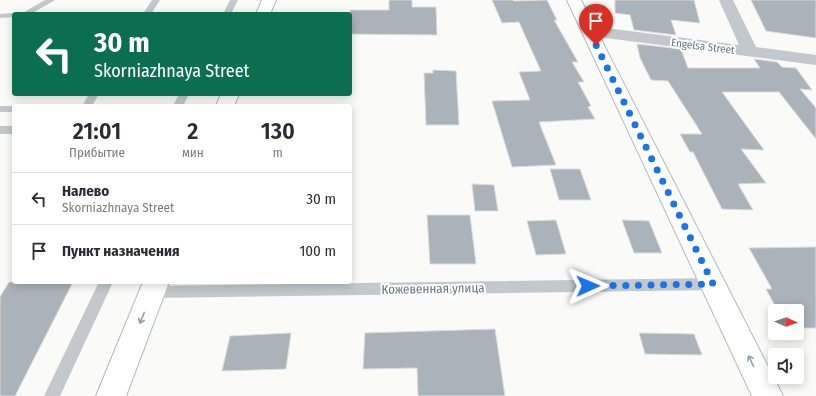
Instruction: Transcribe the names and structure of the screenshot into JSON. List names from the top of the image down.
{
  "streets": {
    "street": ["Engelsa Street"],
    "lane": ["Кожевенная улица"]
  },
  "north": "right",
  "page": {
    "turn": ["30 m", "Skorniazhnaya Street"],
    "eta": [
      "21:01",
      "Прибытие",
      "2",
      "мин",
      "130",
      "m"
    ],
    "list": [
      {
        "name": "Налево",
        "note": "Skorniazhnaya Street",
        "value": "30 m"
      },
      {
        "name": "Пункт назначения",
        "value": "100 m"
      }
    ]
  }
}
